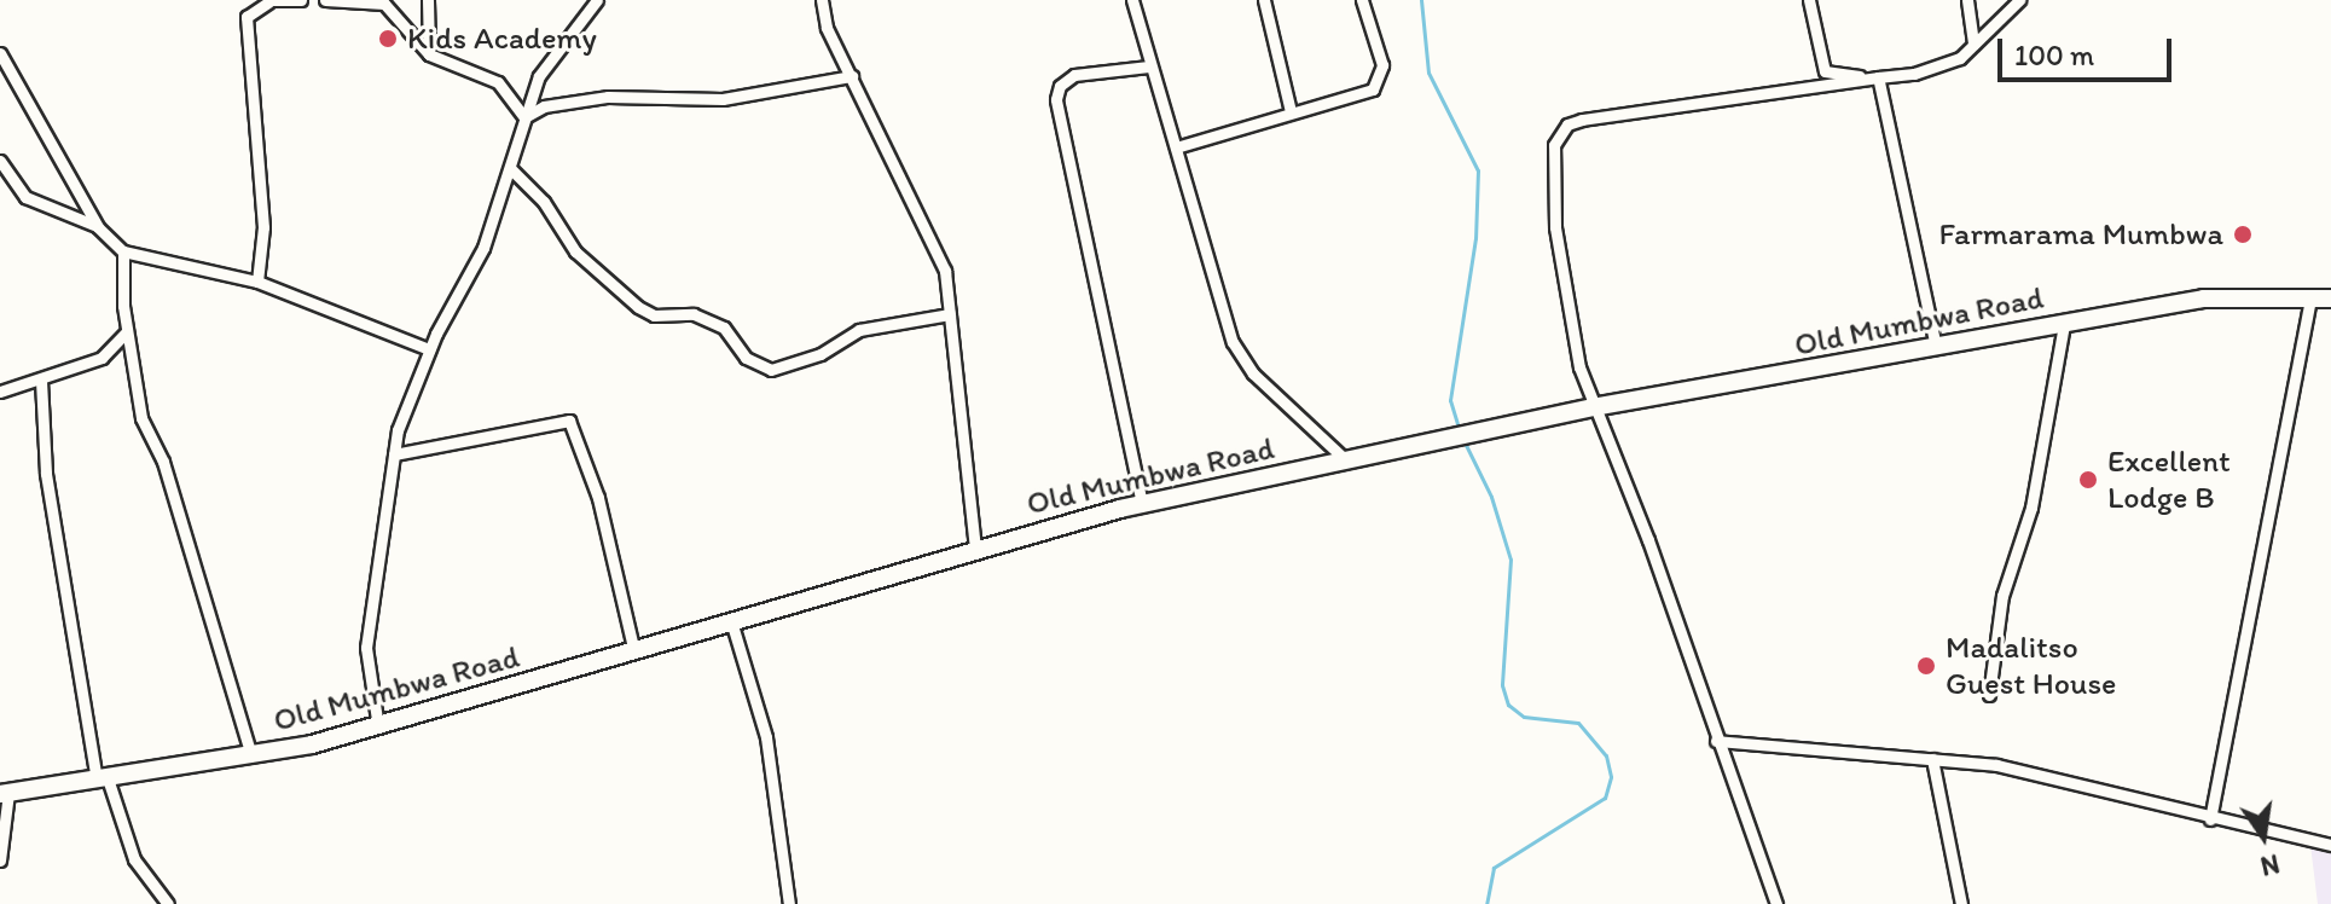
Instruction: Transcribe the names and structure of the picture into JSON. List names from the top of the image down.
{
  "streets": {
    "main road": ["Old Mumbwa Road"]
  },
  "places": [
    "Kids Academy",
    "Farmarama Mumbwa",
    "Excellent Lodge B",
    "Madalitso Guest House"
  ],
  "scale_bar": "100 m",
  "north": "bottom"
}
